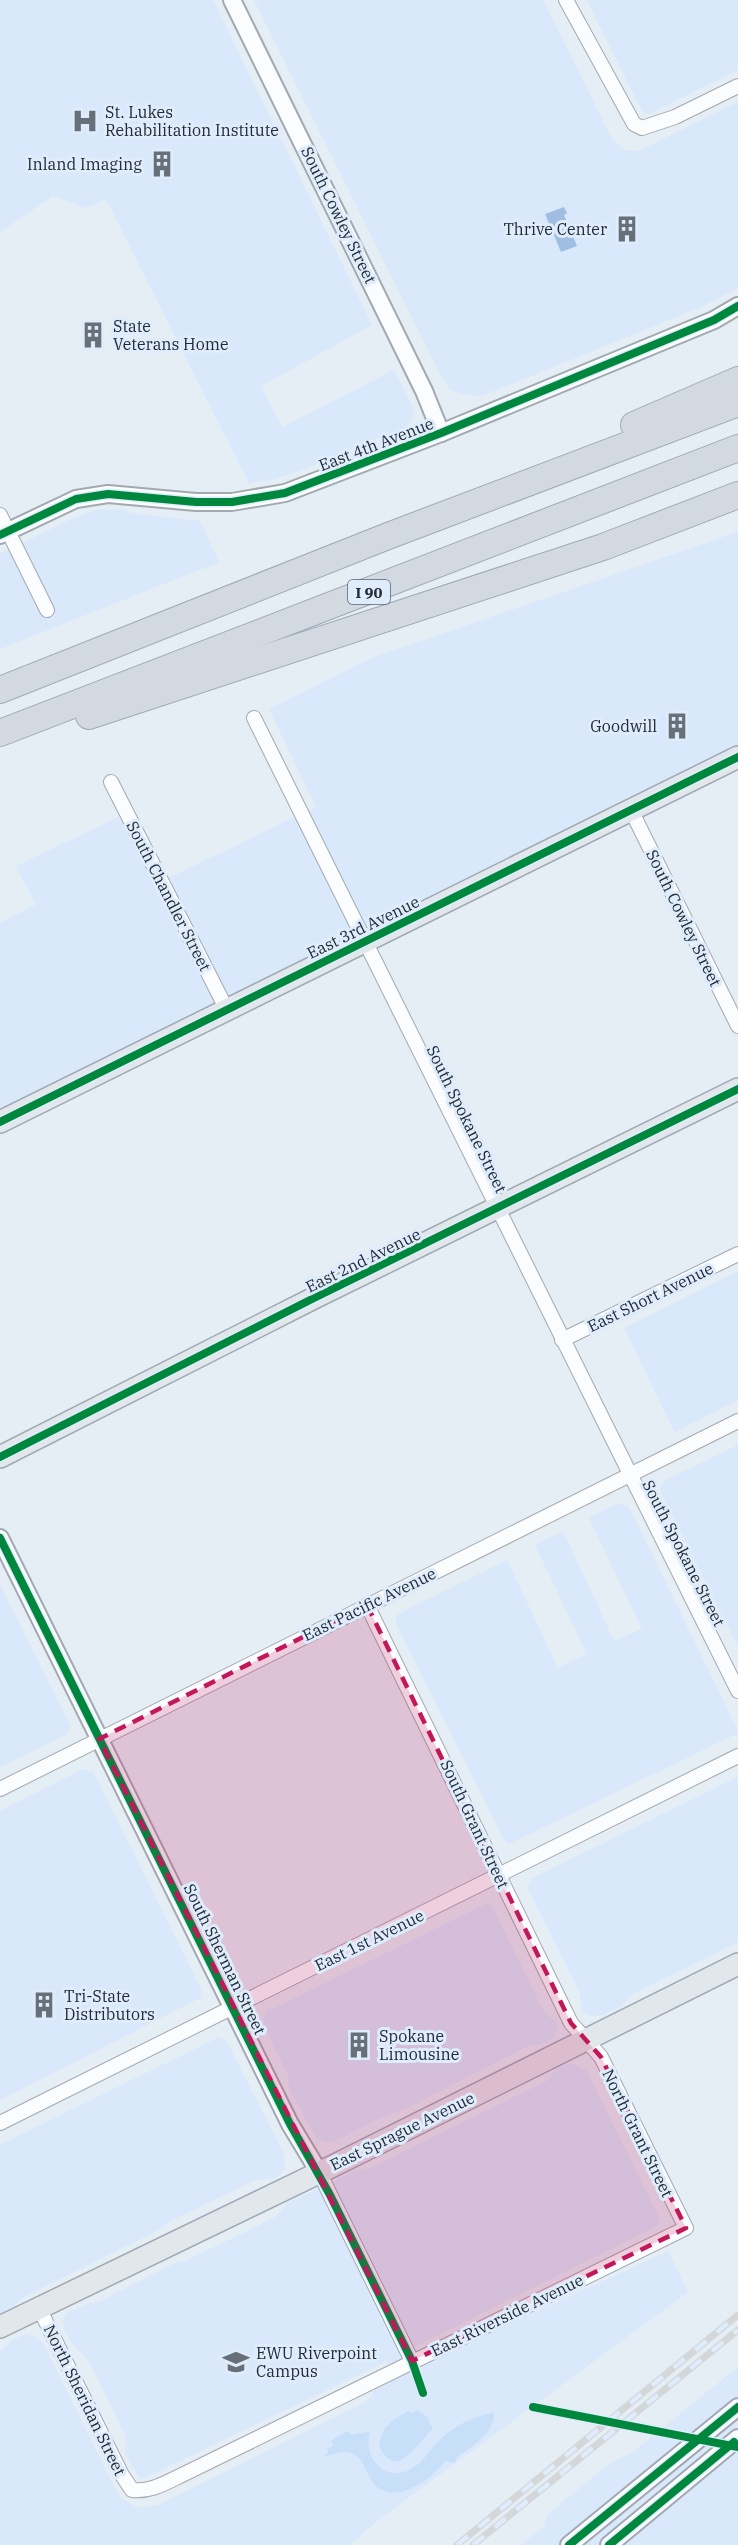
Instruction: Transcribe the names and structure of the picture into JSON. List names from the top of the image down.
{
  "streets": {
    "highway": ["I 90"],
    "main road": ["East 3rd Avenue", "East 2nd Avenue", "East Sprague Avenue"],
    "street": [
      "South Cowley Street",
      "East 4th Avenue",
      "South Chandler Street",
      "South Spokane Street",
      "East Short Avenue",
      "East Pacific Avenue",
      "South Grant Street",
      "East 1st Avenue",
      "South Sherman Street",
      "North Grant Street",
      "East Riverside Avenue",
      "North Sheridan Street"
    ]
  },
  "crossings": [
    ["South Cowley Street", "East 4th Avenue"],
    ["South Cowley Street", "East 3rd Avenue"],
    ["South Chandler Street", "East 3rd Avenue"],
    ["East 3rd Avenue", "South Spokane Street"],
    ["South Spokane Street", "East 2nd Avenue"],
    ["South Spokane Street", "East Short Avenue"],
    ["South Spokane Street", "East Pacific Avenue"],
    ["East Pacific Avenue", "South Grant Street"],
    ["East Pacific Avenue", "South Sherman Street"],
    ["South Grant Street", "East 1st Avenue"],
    ["South Grant Street", "East Sprague Avenue"],
    ["South Grant Street", "North Grant Street"],
    ["East 1st Avenue", "South Sherman Street"],
    ["South Sherman Street", "East Sprague Avenue"],
    ["South Sherman Street", "East Riverside Avenue"],
    ["East Sprague Avenue", "North Grant Street"],
    ["East Sprague Avenue", "North Sheridan Street"],
    ["North Grant Street", "East Riverside Avenue"],
    ["East Riverside Avenue", "North Sheridan Street"]
  ],
  "places": {
    "hospital": ["St. Lukes Rehabilitation Institute"],
    "building": [
      "Inland Imaging",
      "Thrive Center",
      "State Veterans Home",
      "Goodwill",
      "Tri-State Distributors",
      "Spokane Limousine"
    ],
    "school or university": ["EWU Riverpoint Campus"]
  }
}
